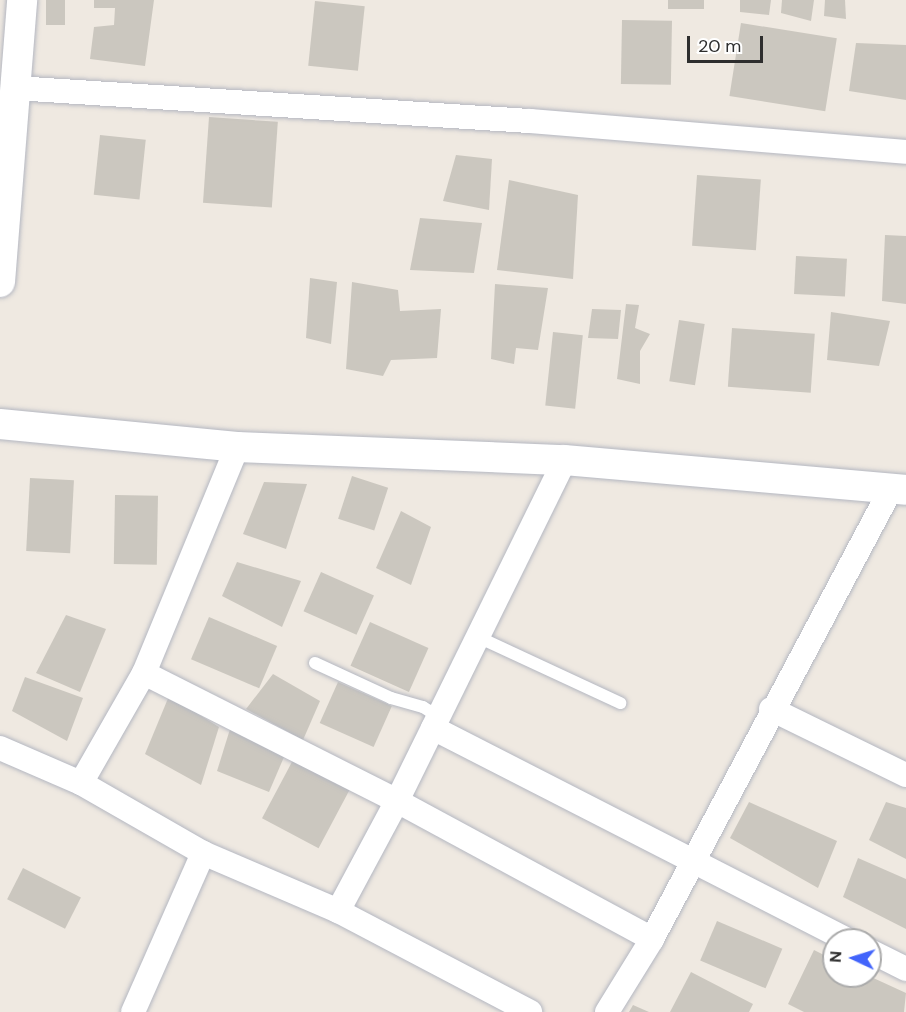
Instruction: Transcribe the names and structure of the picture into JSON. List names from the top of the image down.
{
  "scale_bar": "20 m",
  "north": "left"
}
